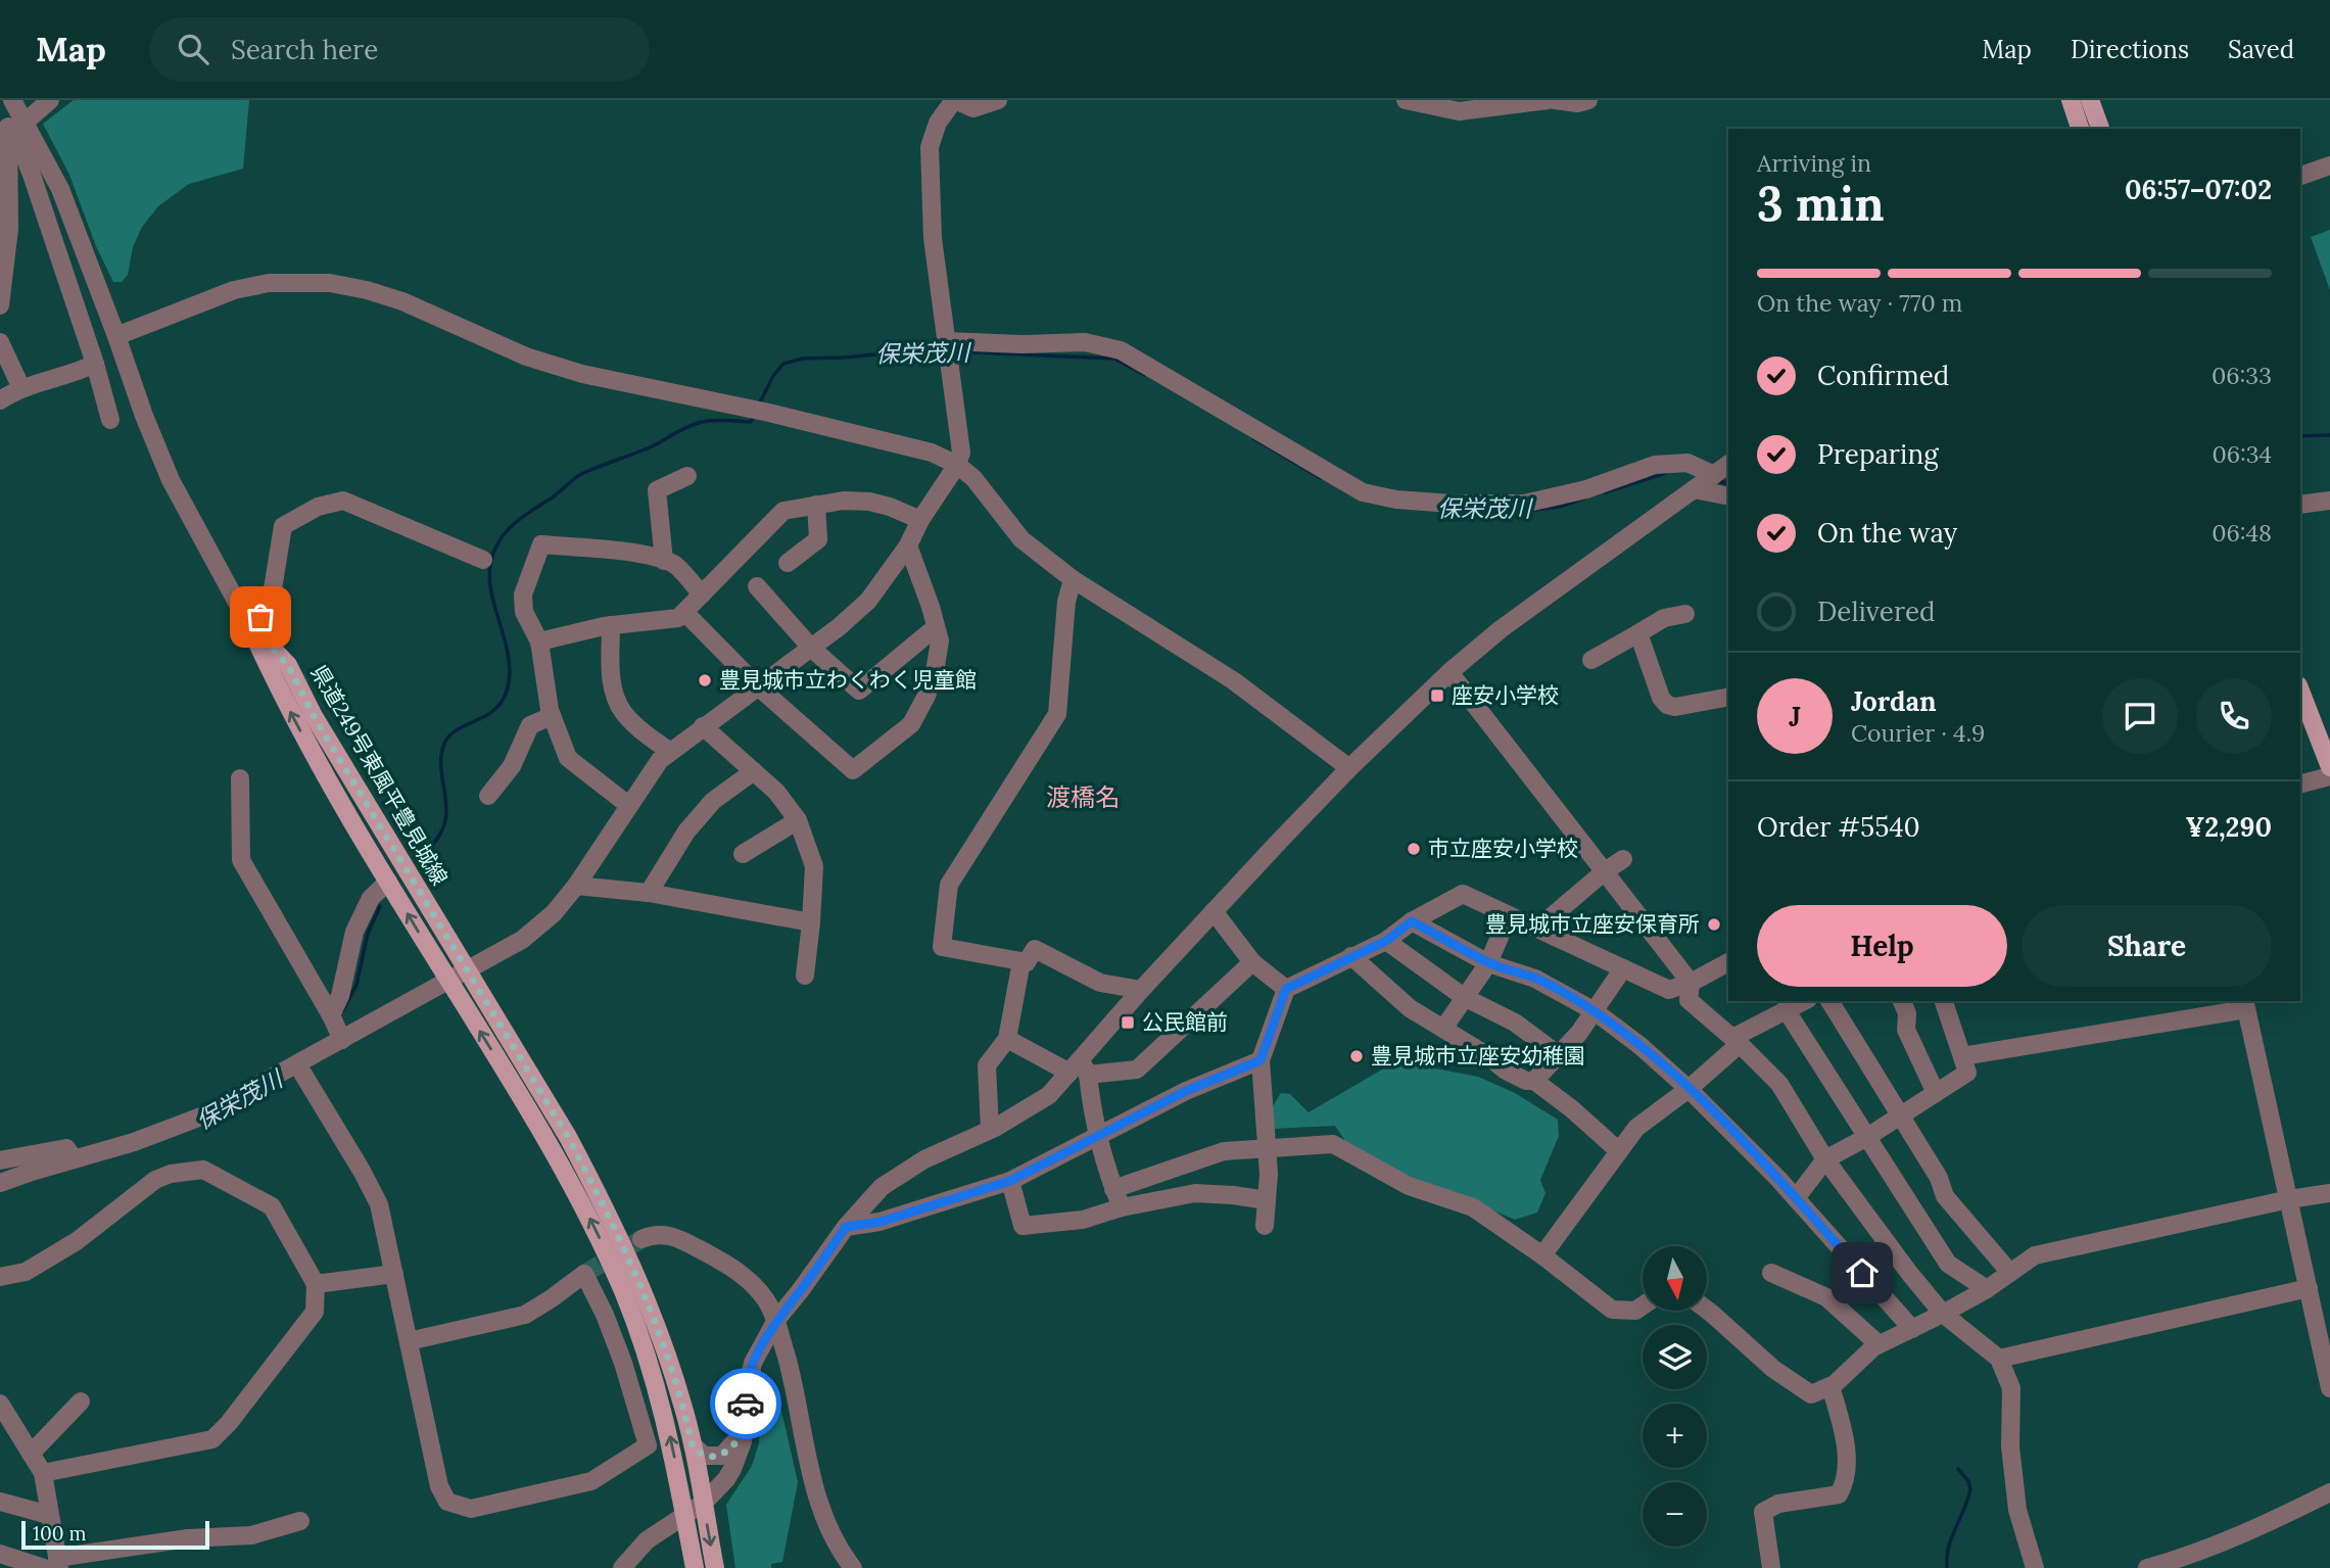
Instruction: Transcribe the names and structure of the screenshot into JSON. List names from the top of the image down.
{
  "streets": {
    "main road": ["県道249号東風平豊見城線"]
  },
  "districts": ["渡橋名"],
  "water": ["保栄茂川"],
  "places": {
    "other": [
      "豊見城市立わくわく児童館",
      "市立座安小学校",
      "豊見城市立座安保育所",
      "豊見城市立座安幼稚園"
    ],
    "transit": ["座安小学校", "公民館前"]
  },
  "scale_bar": "100 m",
  "north": "bottom",
  "page": {
    "header": "Map",
    "search": "Search here",
    "nav": ["Map", "Directions", "Saved"],
    "heading": ["3 min", "Arriving in", "06:57–07:02"],
    "panel": [
      "Jordan",
      "Courier · 4.9",
      "Order #5540",
      "¥2,290"
    ],
    "bar": "On the way · 770 m",
    "list": [
      ["Confirmed", "06:33"],
      ["Preparing", "06:34"],
      ["On the way", "06:48"],
      "Delivered"
    ],
    "round": "J",
    "buttons": ["Help", "Share"],
    "map_buttons": ["+", "−"],
    "scale": "100 m"
  }
}
